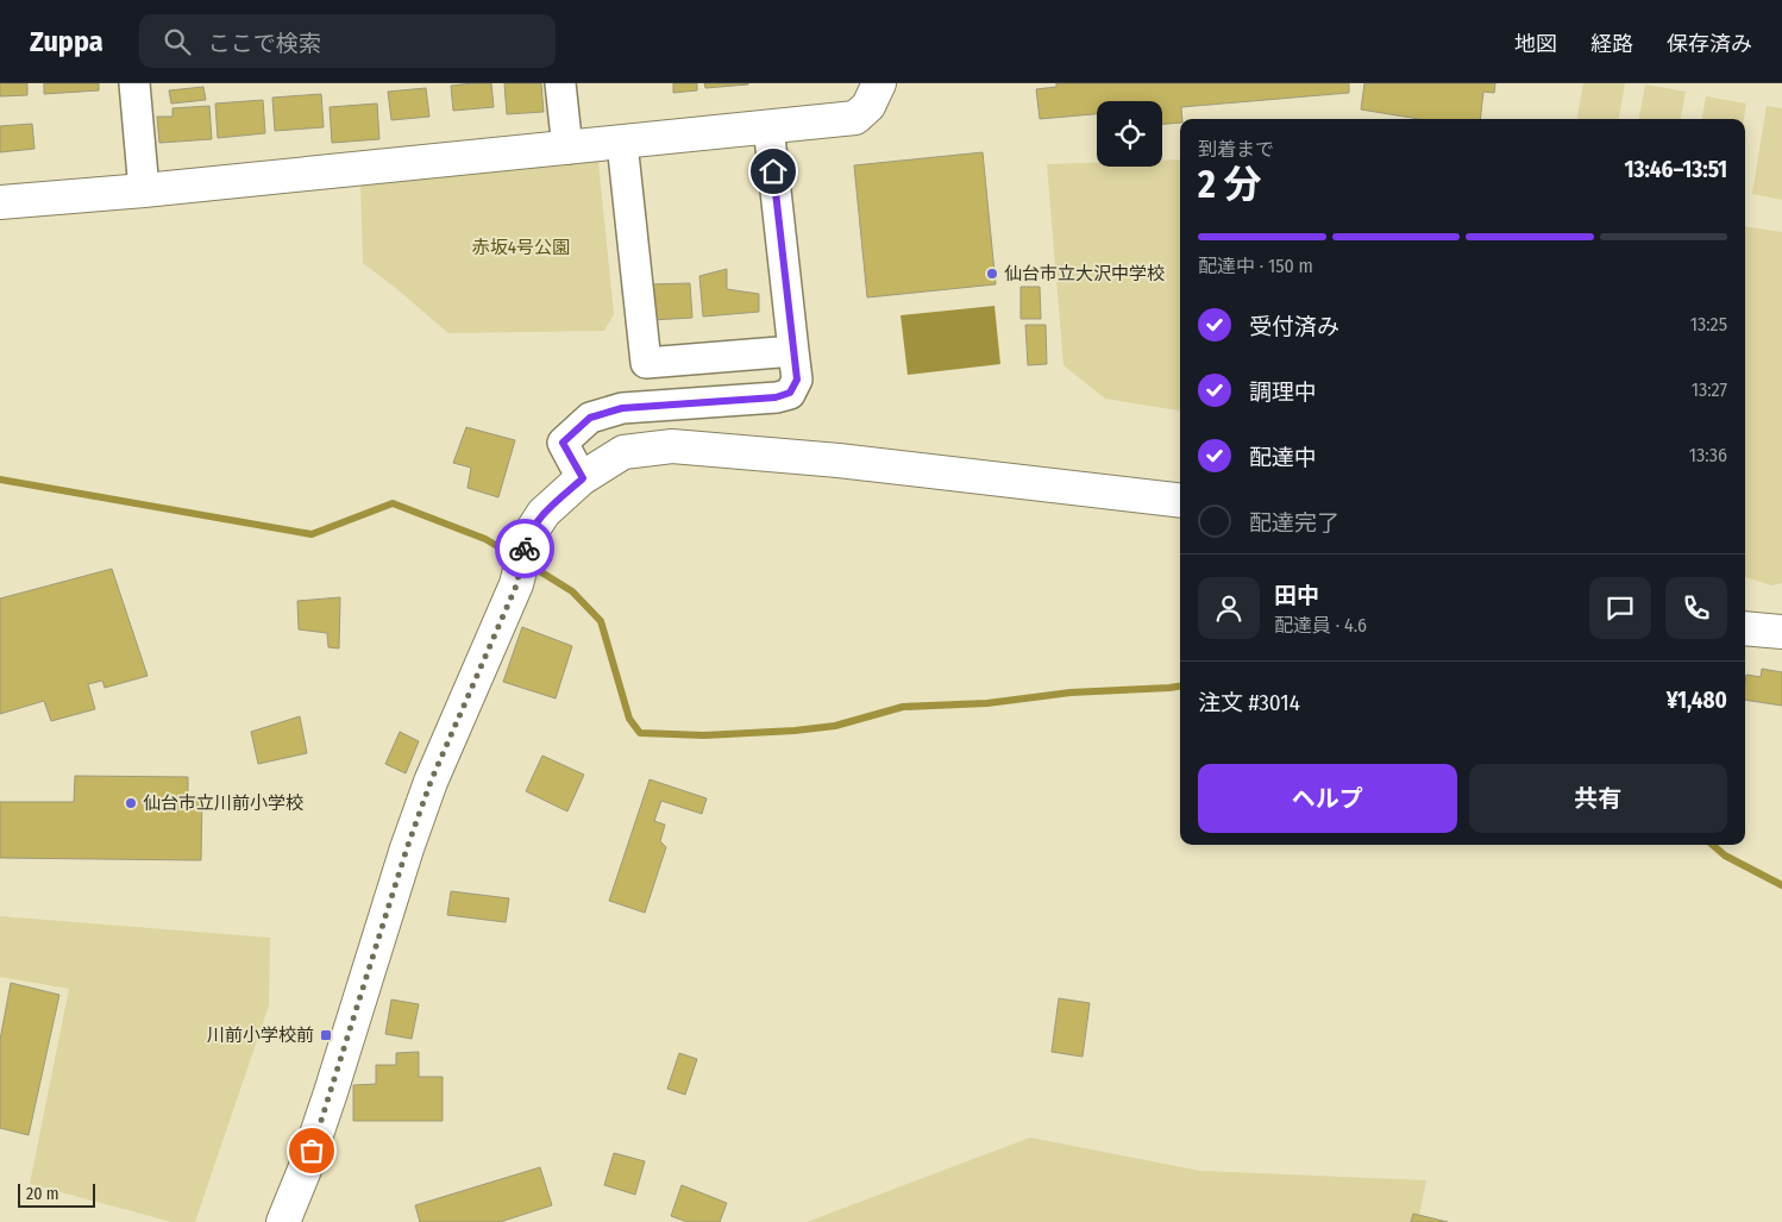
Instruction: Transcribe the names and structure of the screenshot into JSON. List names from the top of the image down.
{
  "parks": ["赤坂4号公園"],
  "places": {
    "other": ["仙台市立大沢中学校", "仙台市立川前小学校"],
    "transit": ["川前小学校前"]
  },
  "scale_bar": "20 m",
  "page": {
    "header": "Zuppa",
    "search": "ここで検索",
    "nav": ["地図", "経路", "保存済み"],
    "heading": ["2 分", "到着まで", "13:46–13:51"],
    "panel": [
      "田中",
      "配達員 · 4.6",
      "注文 #3014",
      "¥1,480"
    ],
    "bar": "配達中 · 150 m",
    "list": [
      ["受付済み", "13:25"],
      ["調理中", "13:27"],
      ["配達中", "13:36"],
      "配達完了"
    ],
    "buttons": ["ヘルプ", "共有"],
    "scale": "20 m"
  }
}
